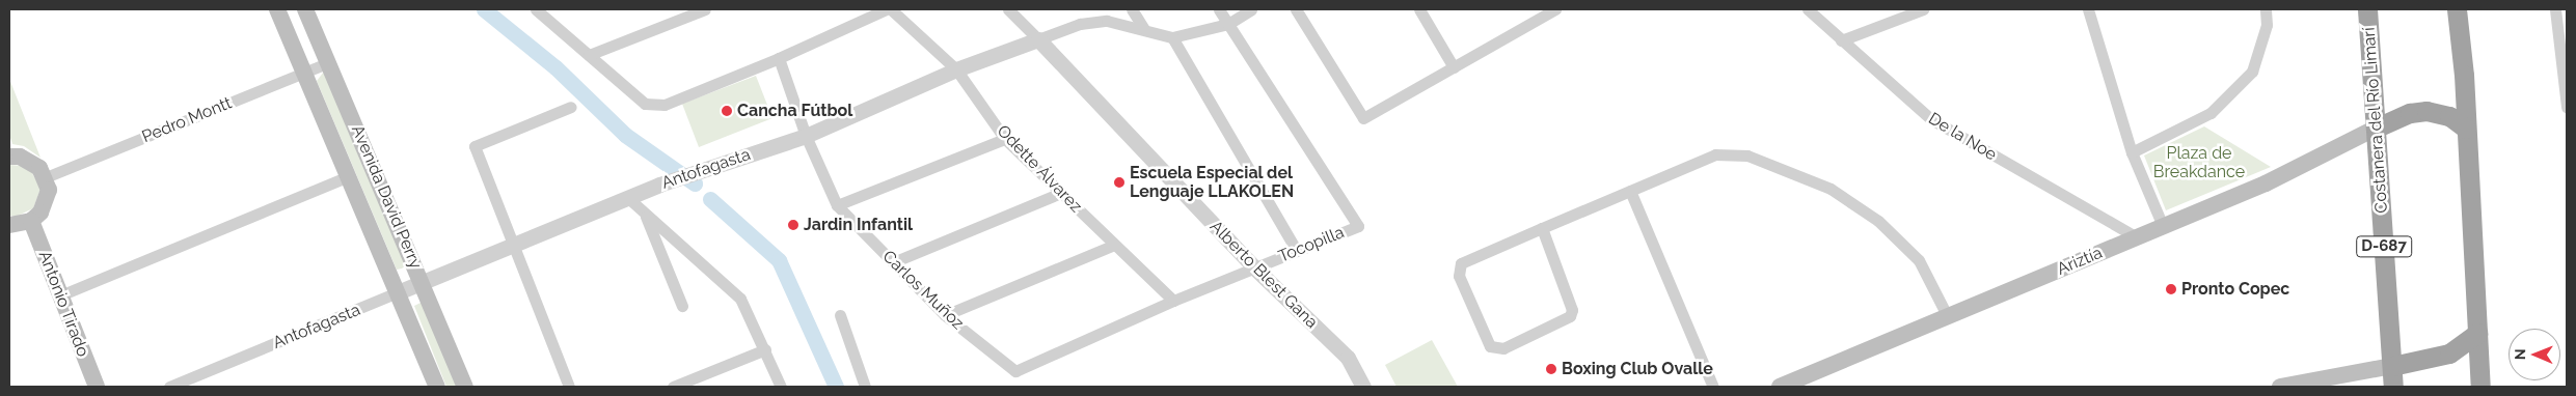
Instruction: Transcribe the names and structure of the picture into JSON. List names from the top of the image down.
{
  "streets": {
    "highway": ["Costanera del Río Limarí", "D-687"],
    "main road": ["Avenida David Perry", "Ariztía", "Antonio Tirado"],
    "street": [
      "Pedro Montt",
      "De la Noe",
      "Antofagasta",
      "Odette Álvarez",
      "Tocopilla",
      "Alberto Blest Gana",
      "Carlos Muñoz"
    ]
  },
  "crossings": [
    ["Pedro Montt", "Avenida David Perry"],
    ["Costanera del Río Limarí", "Ariztía"],
    ["De la Noe", "Ariztía"],
    ["Antofagasta", "Odette Álvarez"],
    ["Antofagasta", "Avenida David Perry"],
    ["Antofagasta", "Alberto Blest Gana"],
    ["Antofagasta", "Carlos Muñoz"],
    ["Odette Álvarez", "Tocopilla"],
    ["Tocopilla", "Alberto Blest Gana"],
    ["Tocopilla", "Carlos Muñoz"]
  ],
  "parks": ["Plaza de Breakdance"],
  "places": [
    "Cancha Fútbol",
    "Escuela Especial del Lenguaje LLAKOLEN",
    "Jardin Infantil",
    "Pronto Copec",
    "Boxing Club Ovalle"
  ],
  "north": "left"
}
